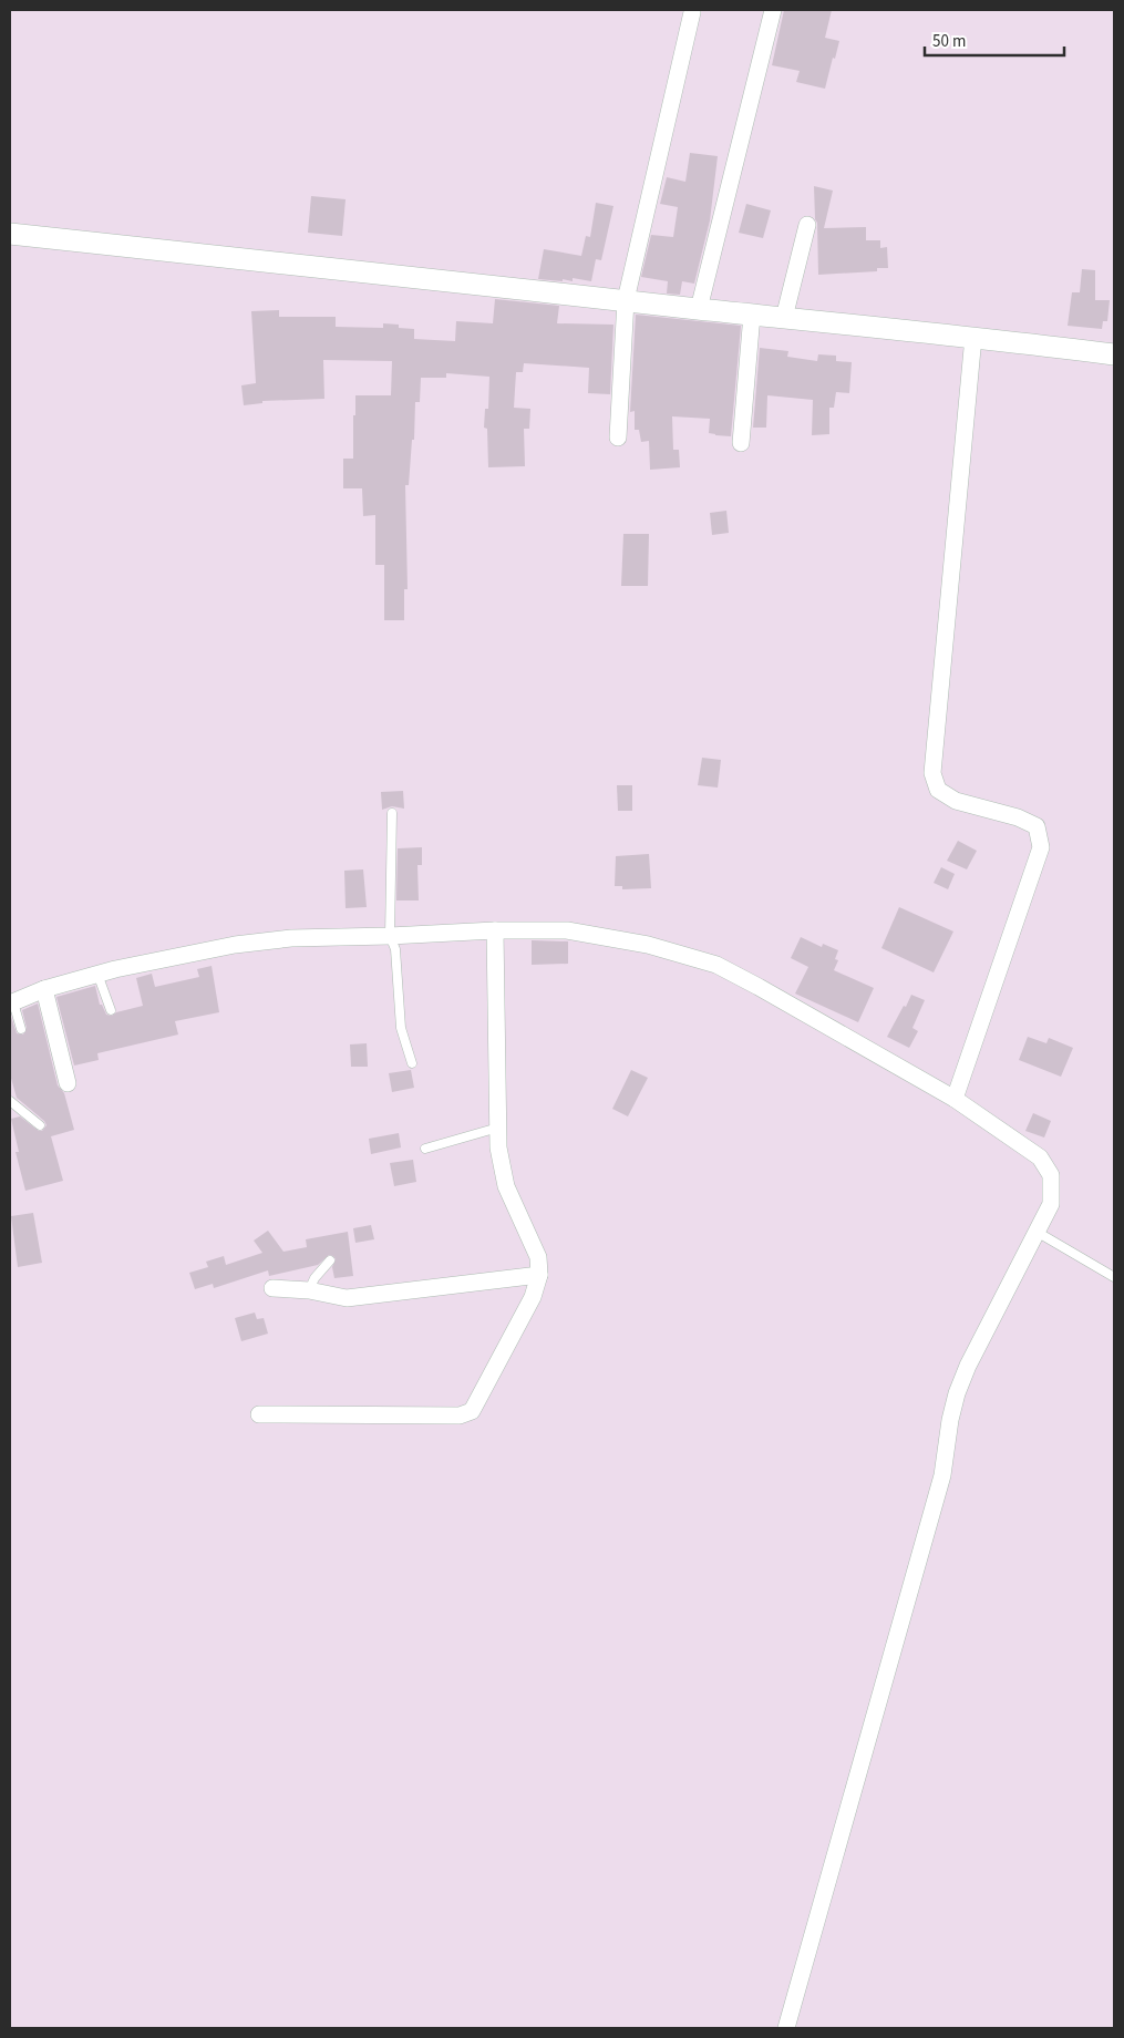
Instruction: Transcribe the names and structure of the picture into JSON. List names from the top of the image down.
{
  "scale_bar": "50 m"
}
